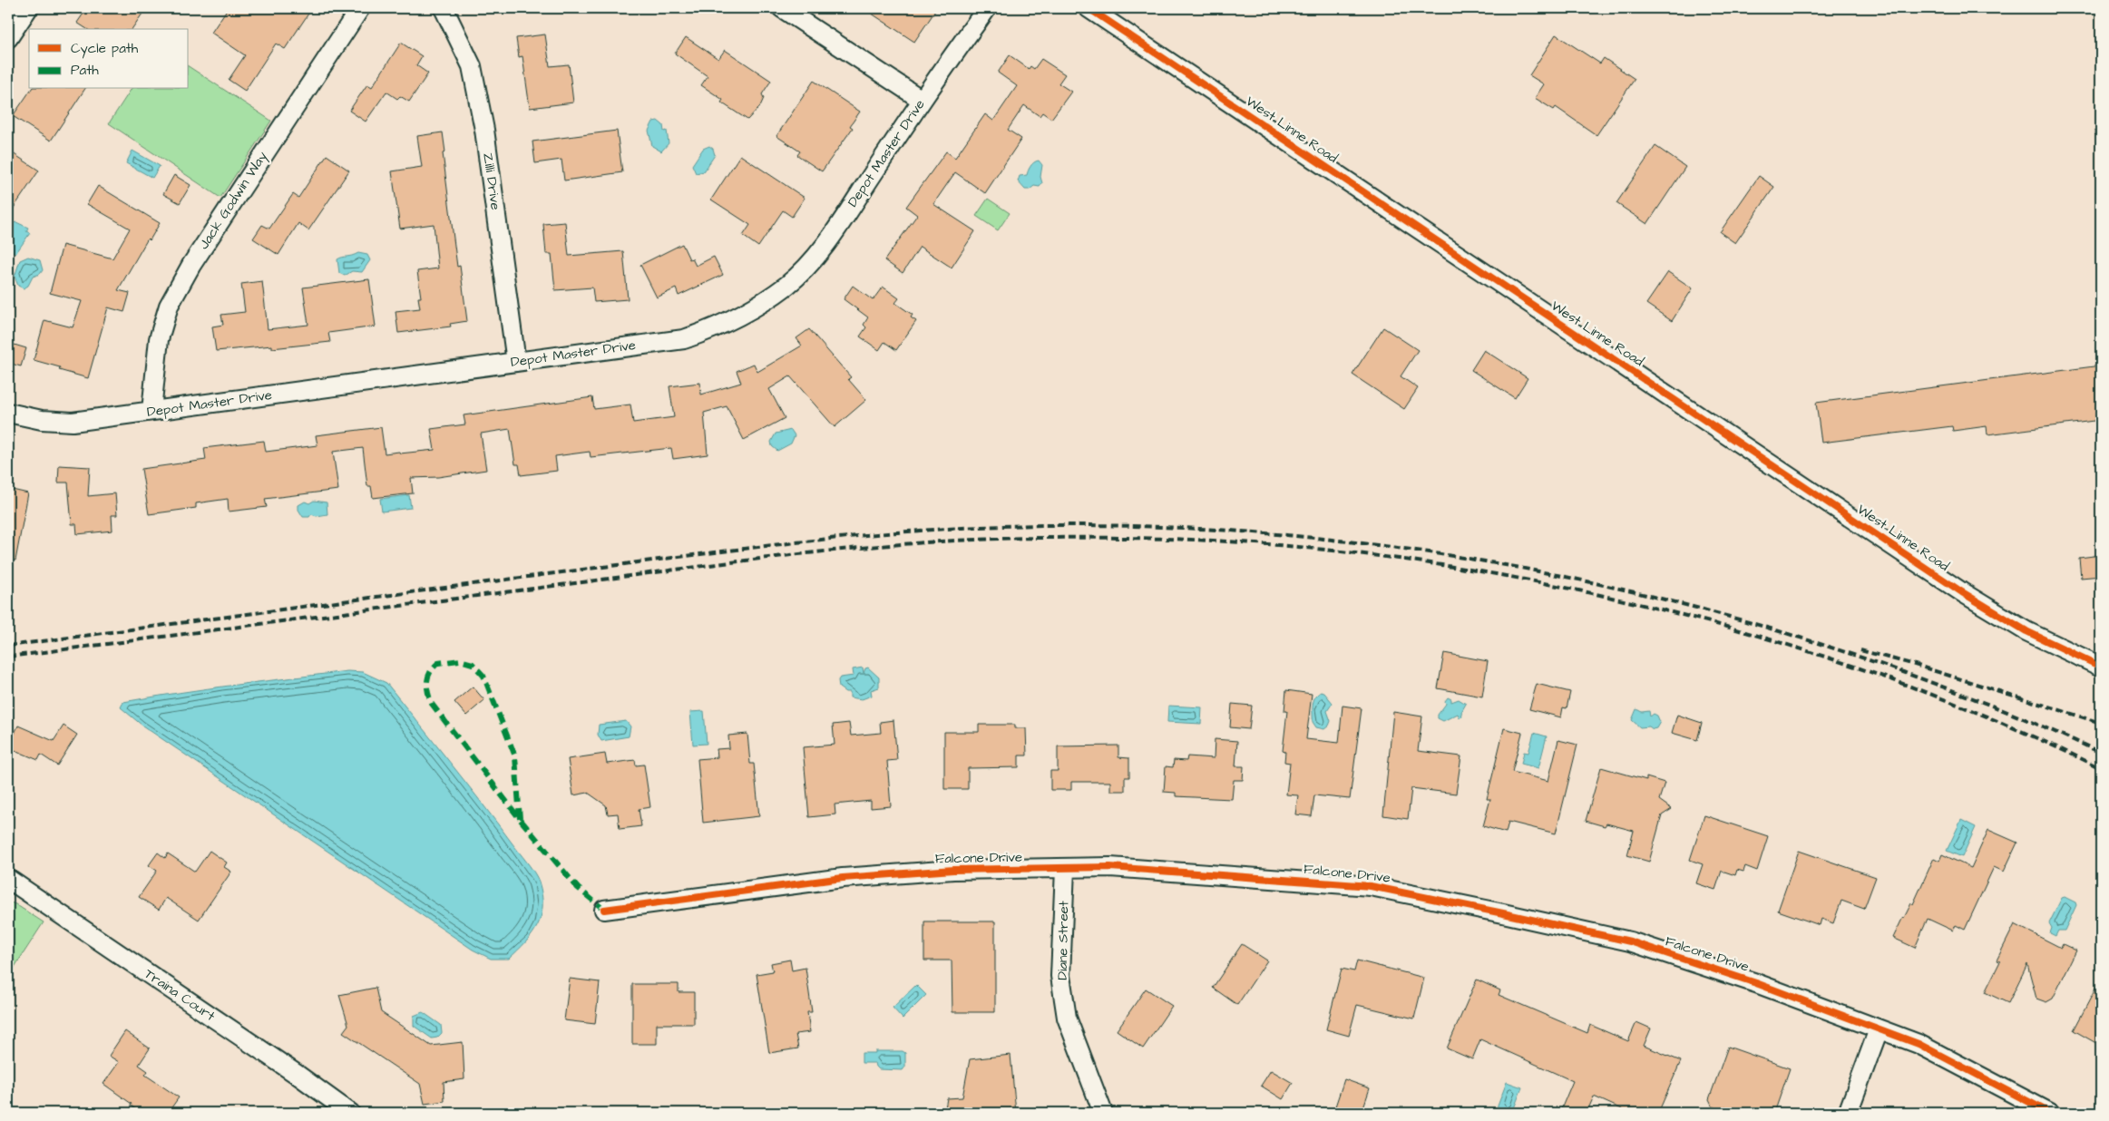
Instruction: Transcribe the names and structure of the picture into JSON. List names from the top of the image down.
{
  "streets": {
    "street": [
      "West Linne Road",
      "Depot Master Drive",
      "Zilli Drive",
      "Jack Godwin Way",
      "Falcone Drive",
      "Diane Street",
      "Traina Court"
    ]
  },
  "crossings": [
    ["Depot Master Drive", "Zilli Drive"],
    ["Depot Master Drive", "Jack Godwin Way"],
    ["Falcone Drive", "Diane Street"]
  ],
  "legend": ["Cycle path", "Path"]
}
